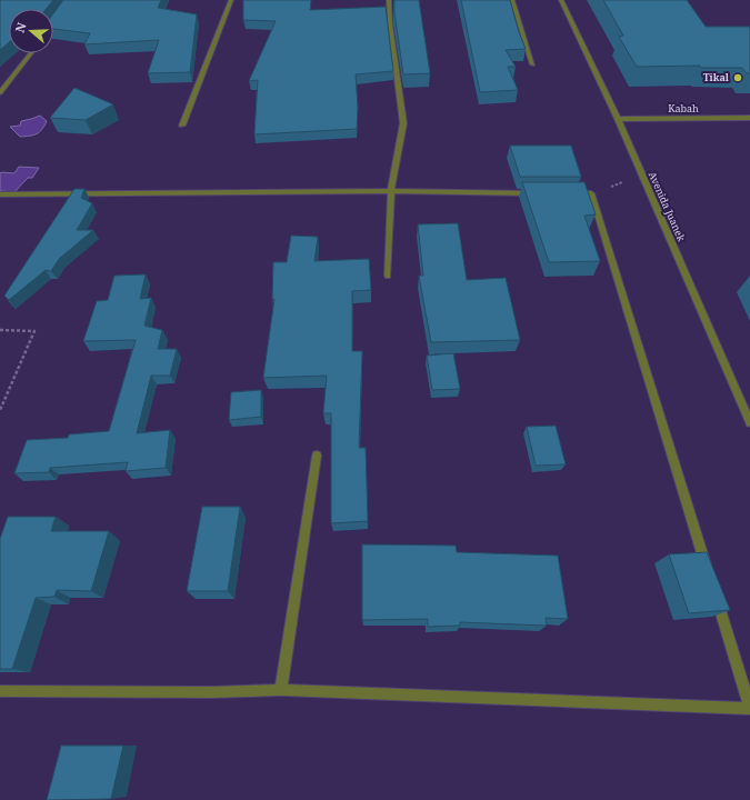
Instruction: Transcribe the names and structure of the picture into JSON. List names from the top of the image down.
{
  "streets": {
    "street": ["Kabah", "Avenida Juanek"]
  },
  "crossings": [
    ["Kabah", "Avenida Juanek"]
  ],
  "places": ["Tikal"],
  "north": "left"
}
